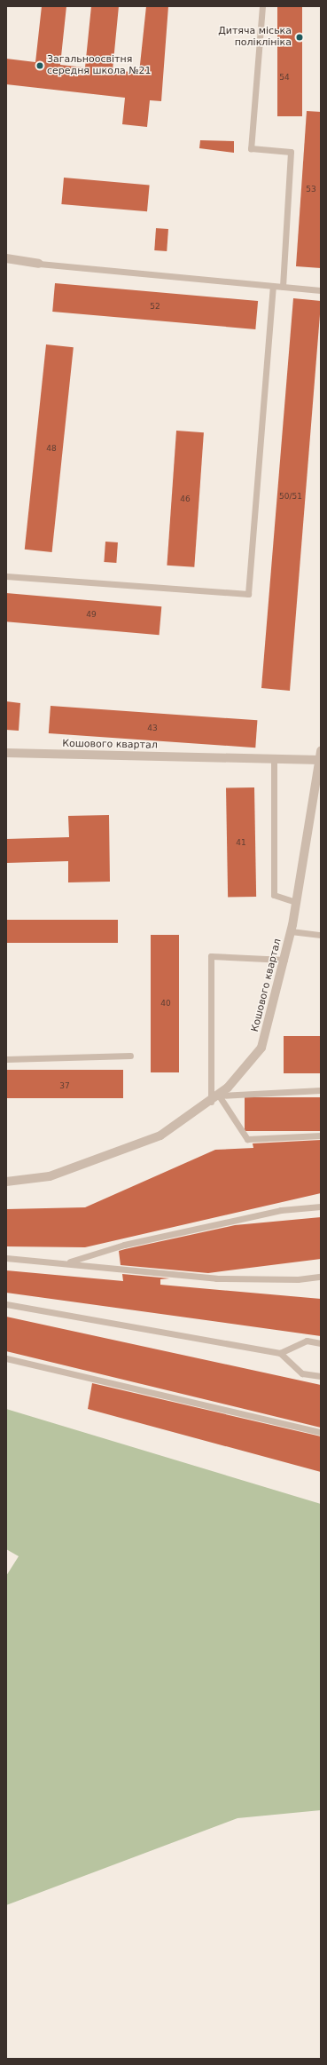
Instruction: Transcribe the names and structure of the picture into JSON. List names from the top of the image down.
{
  "streets": {
    "street": ["Кошового квартал"]
  },
  "places": ["Дитяча міська поліклініка", "Загальноосвітня середня школа №21"],
  "house_numbers": [
    "54",
    "53",
    "52",
    "48",
    "50/51",
    "46",
    "49",
    "43",
    "41",
    "40",
    "37"
  ]
}
